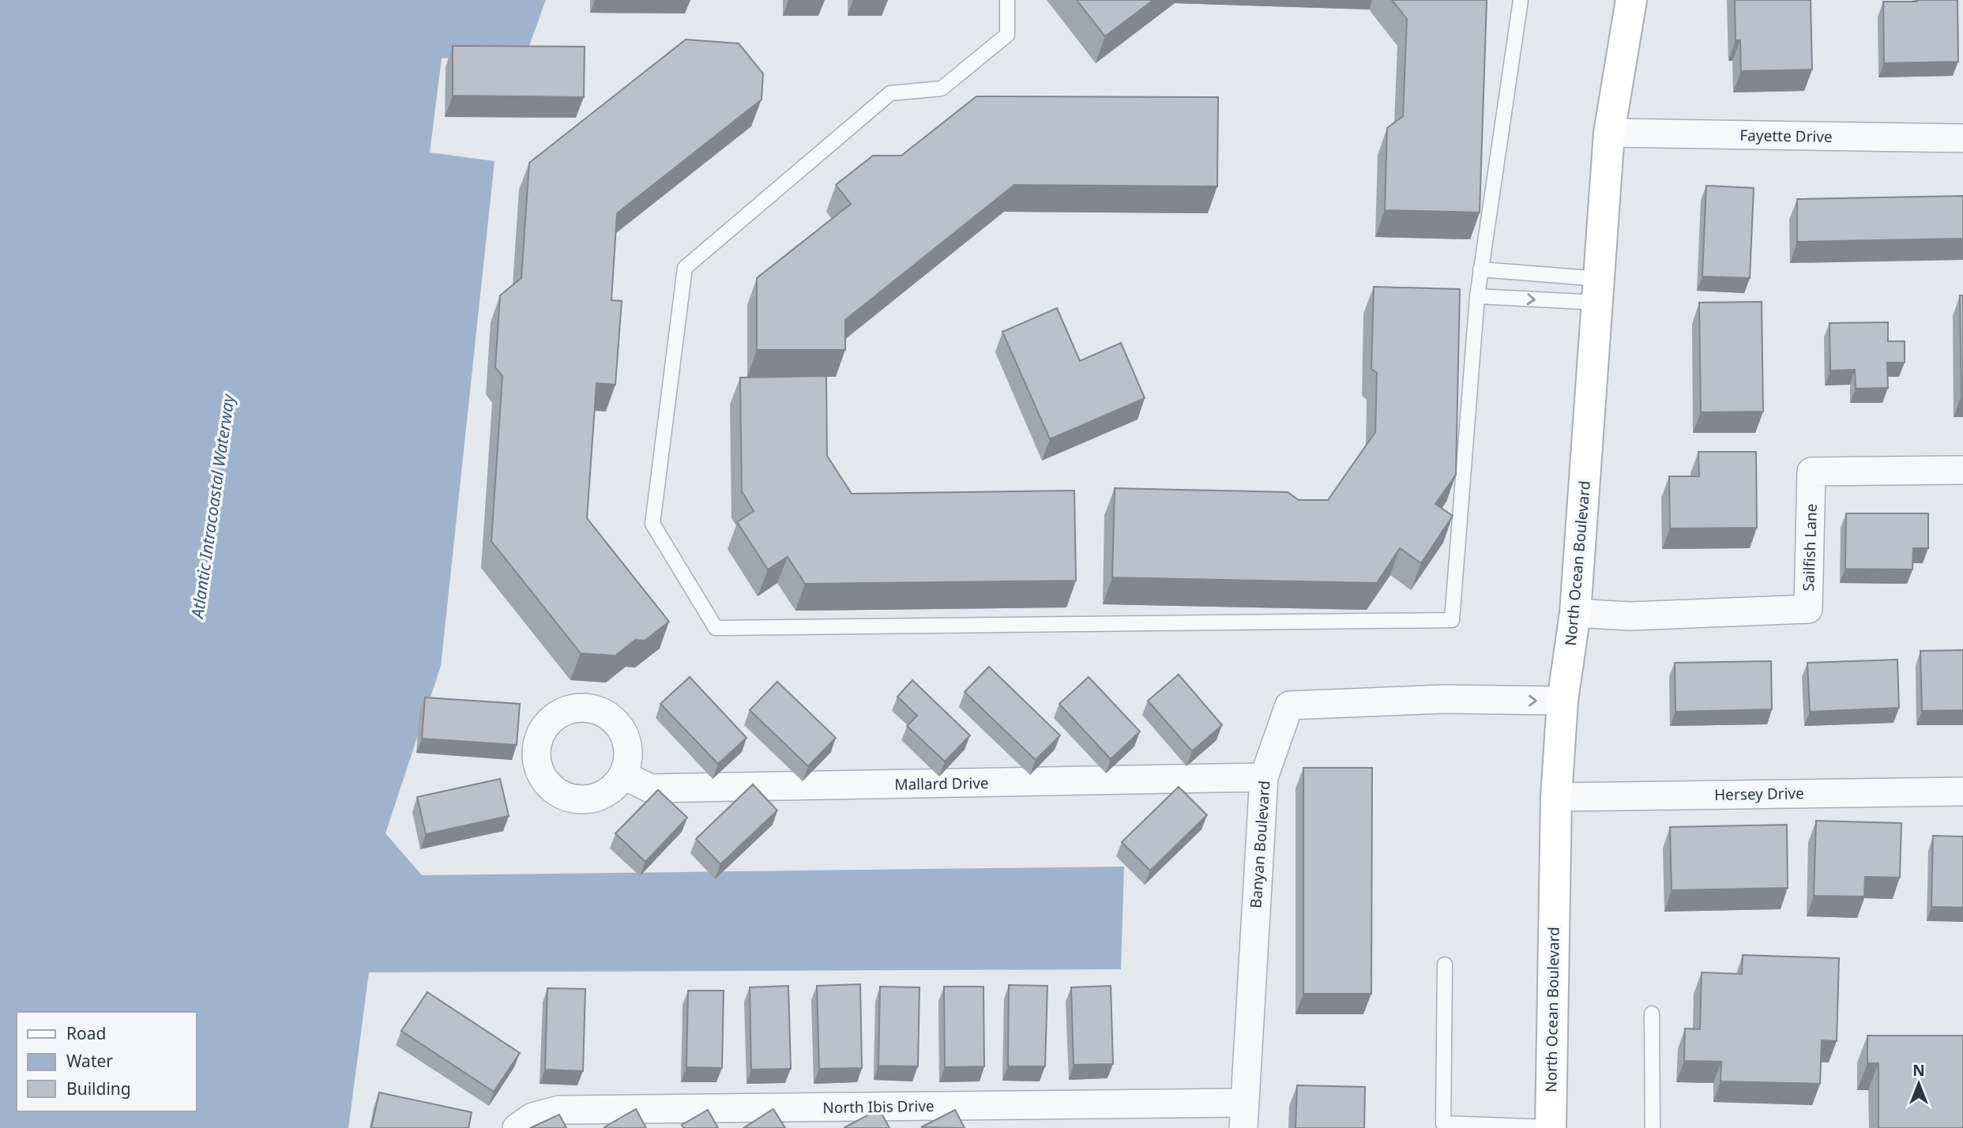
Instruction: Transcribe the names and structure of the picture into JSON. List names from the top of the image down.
{
  "streets": {
    "main road": ["North Ocean Boulevard"],
    "street": [
      "Fayette Drive",
      "Sailfish Lane",
      "Mallard Drive",
      "Hersey Drive",
      "Banyan Boulevard",
      "North Ibis Drive"
    ]
  },
  "crossings": [
    ["Fayette Drive", "North Ocean Boulevard"],
    ["Sailfish Lane", "North Ocean Boulevard"],
    ["North Ocean Boulevard", "Hersey Drive"],
    ["North Ocean Boulevard", "Banyan Boulevard"],
    ["Mallard Drive", "Banyan Boulevard"],
    ["Banyan Boulevard", "North Ibis Drive"]
  ],
  "one_way": ["Banyan Boulevard"],
  "water": ["Atlantic Intracoastal Waterway"],
  "legend": ["Road", "Water", "Building"],
  "north": "top"
}
